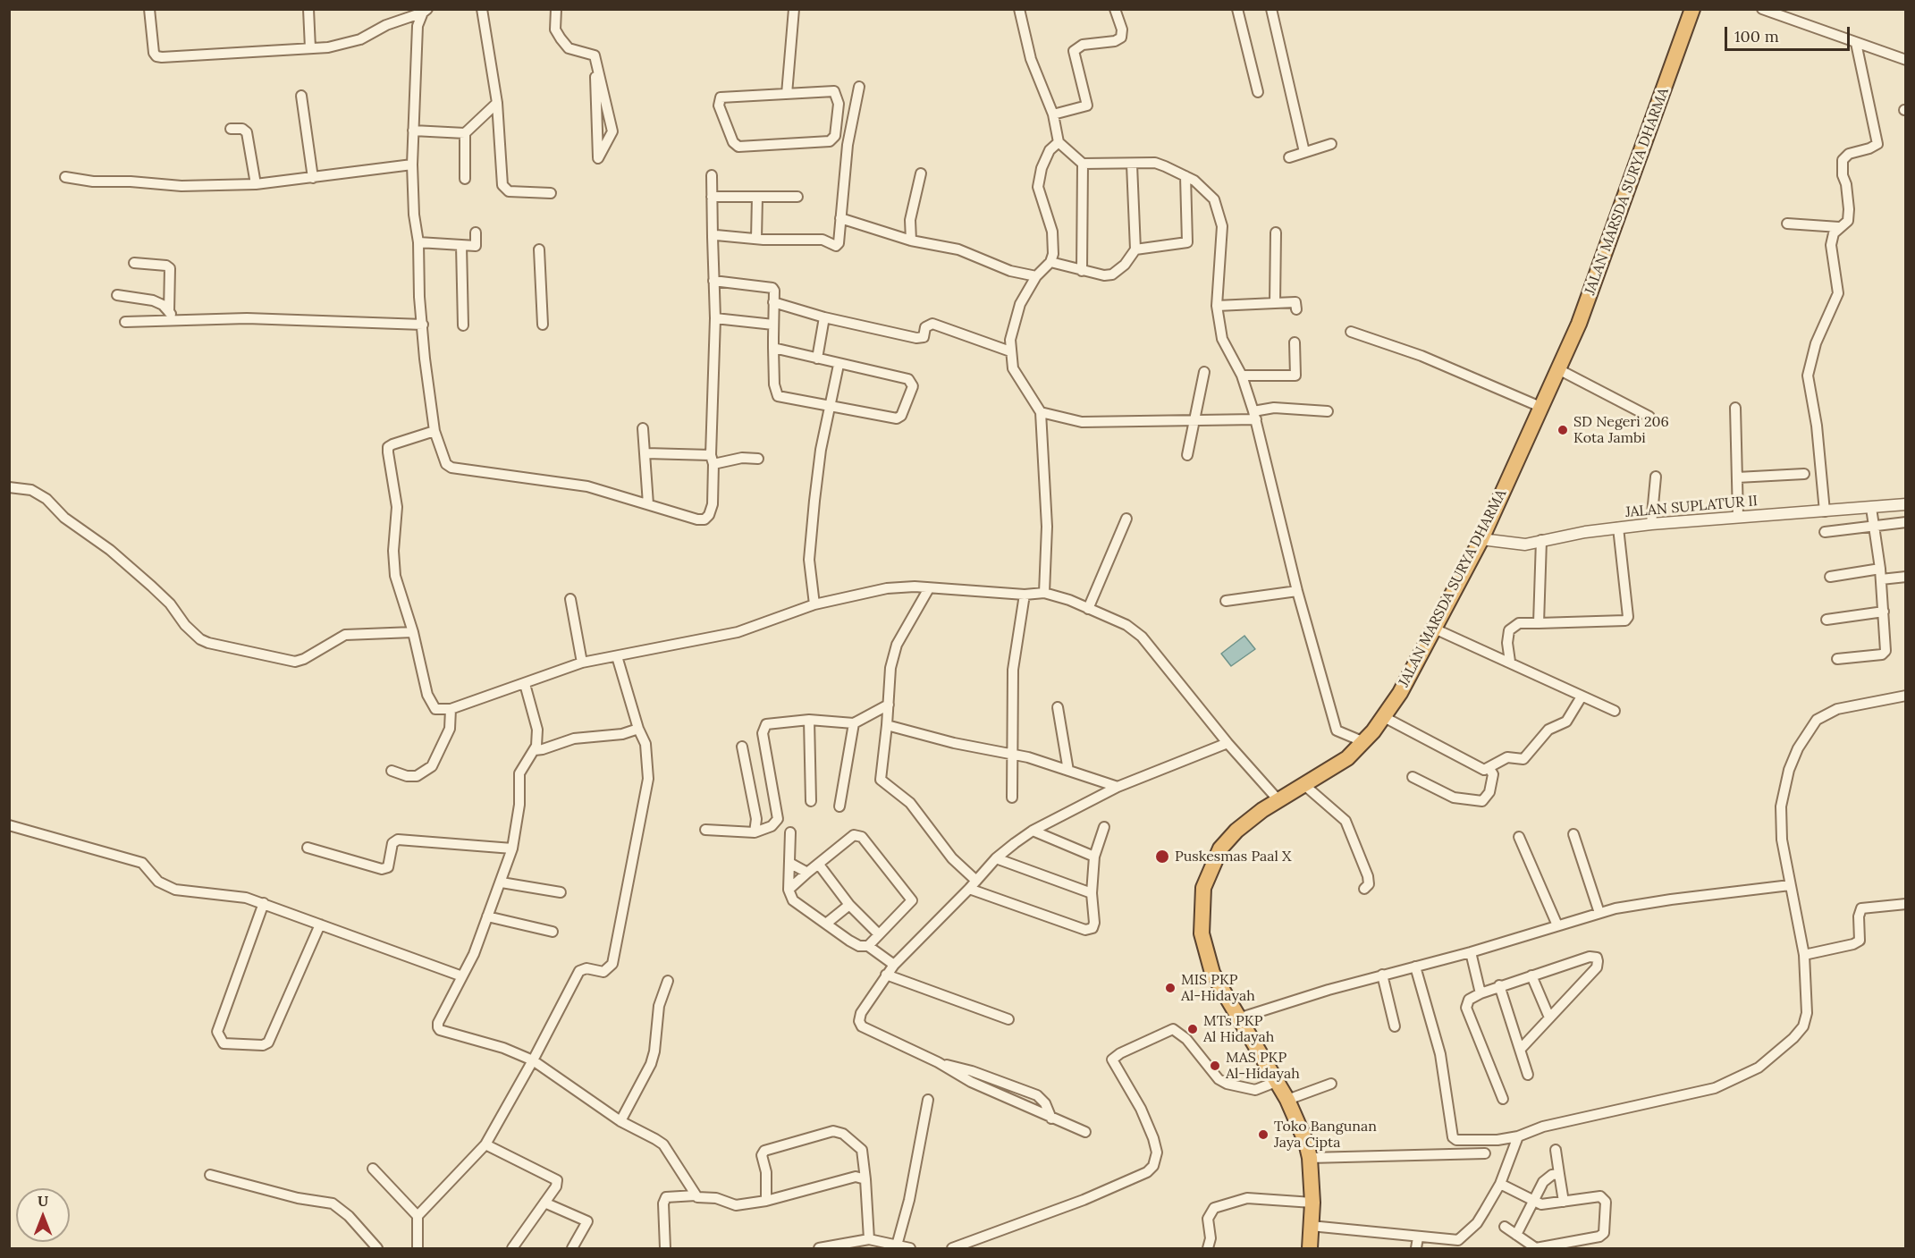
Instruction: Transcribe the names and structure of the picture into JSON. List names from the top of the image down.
{
  "streets": {
    "highway": ["JALAN MARSDA SURYA DHARMA"],
    "street": ["JALAN SUPLATUR II"]
  },
  "crossings": [
    ["JALAN MARSDA SURYA DHARMA", "JALAN SUPLATUR II"]
  ],
  "places": [
    "SD Negeri 206 Kota Jambi",
    "Puskesmas Paal X",
    "MIS PKP Al-Hidayah",
    "MTs PKP Al Hidayah",
    "MAS PKP Al-Hidayah",
    "Toko Bangunan Jaya Cipta"
  ],
  "scale_bar": "100 m",
  "north": "top"
}
